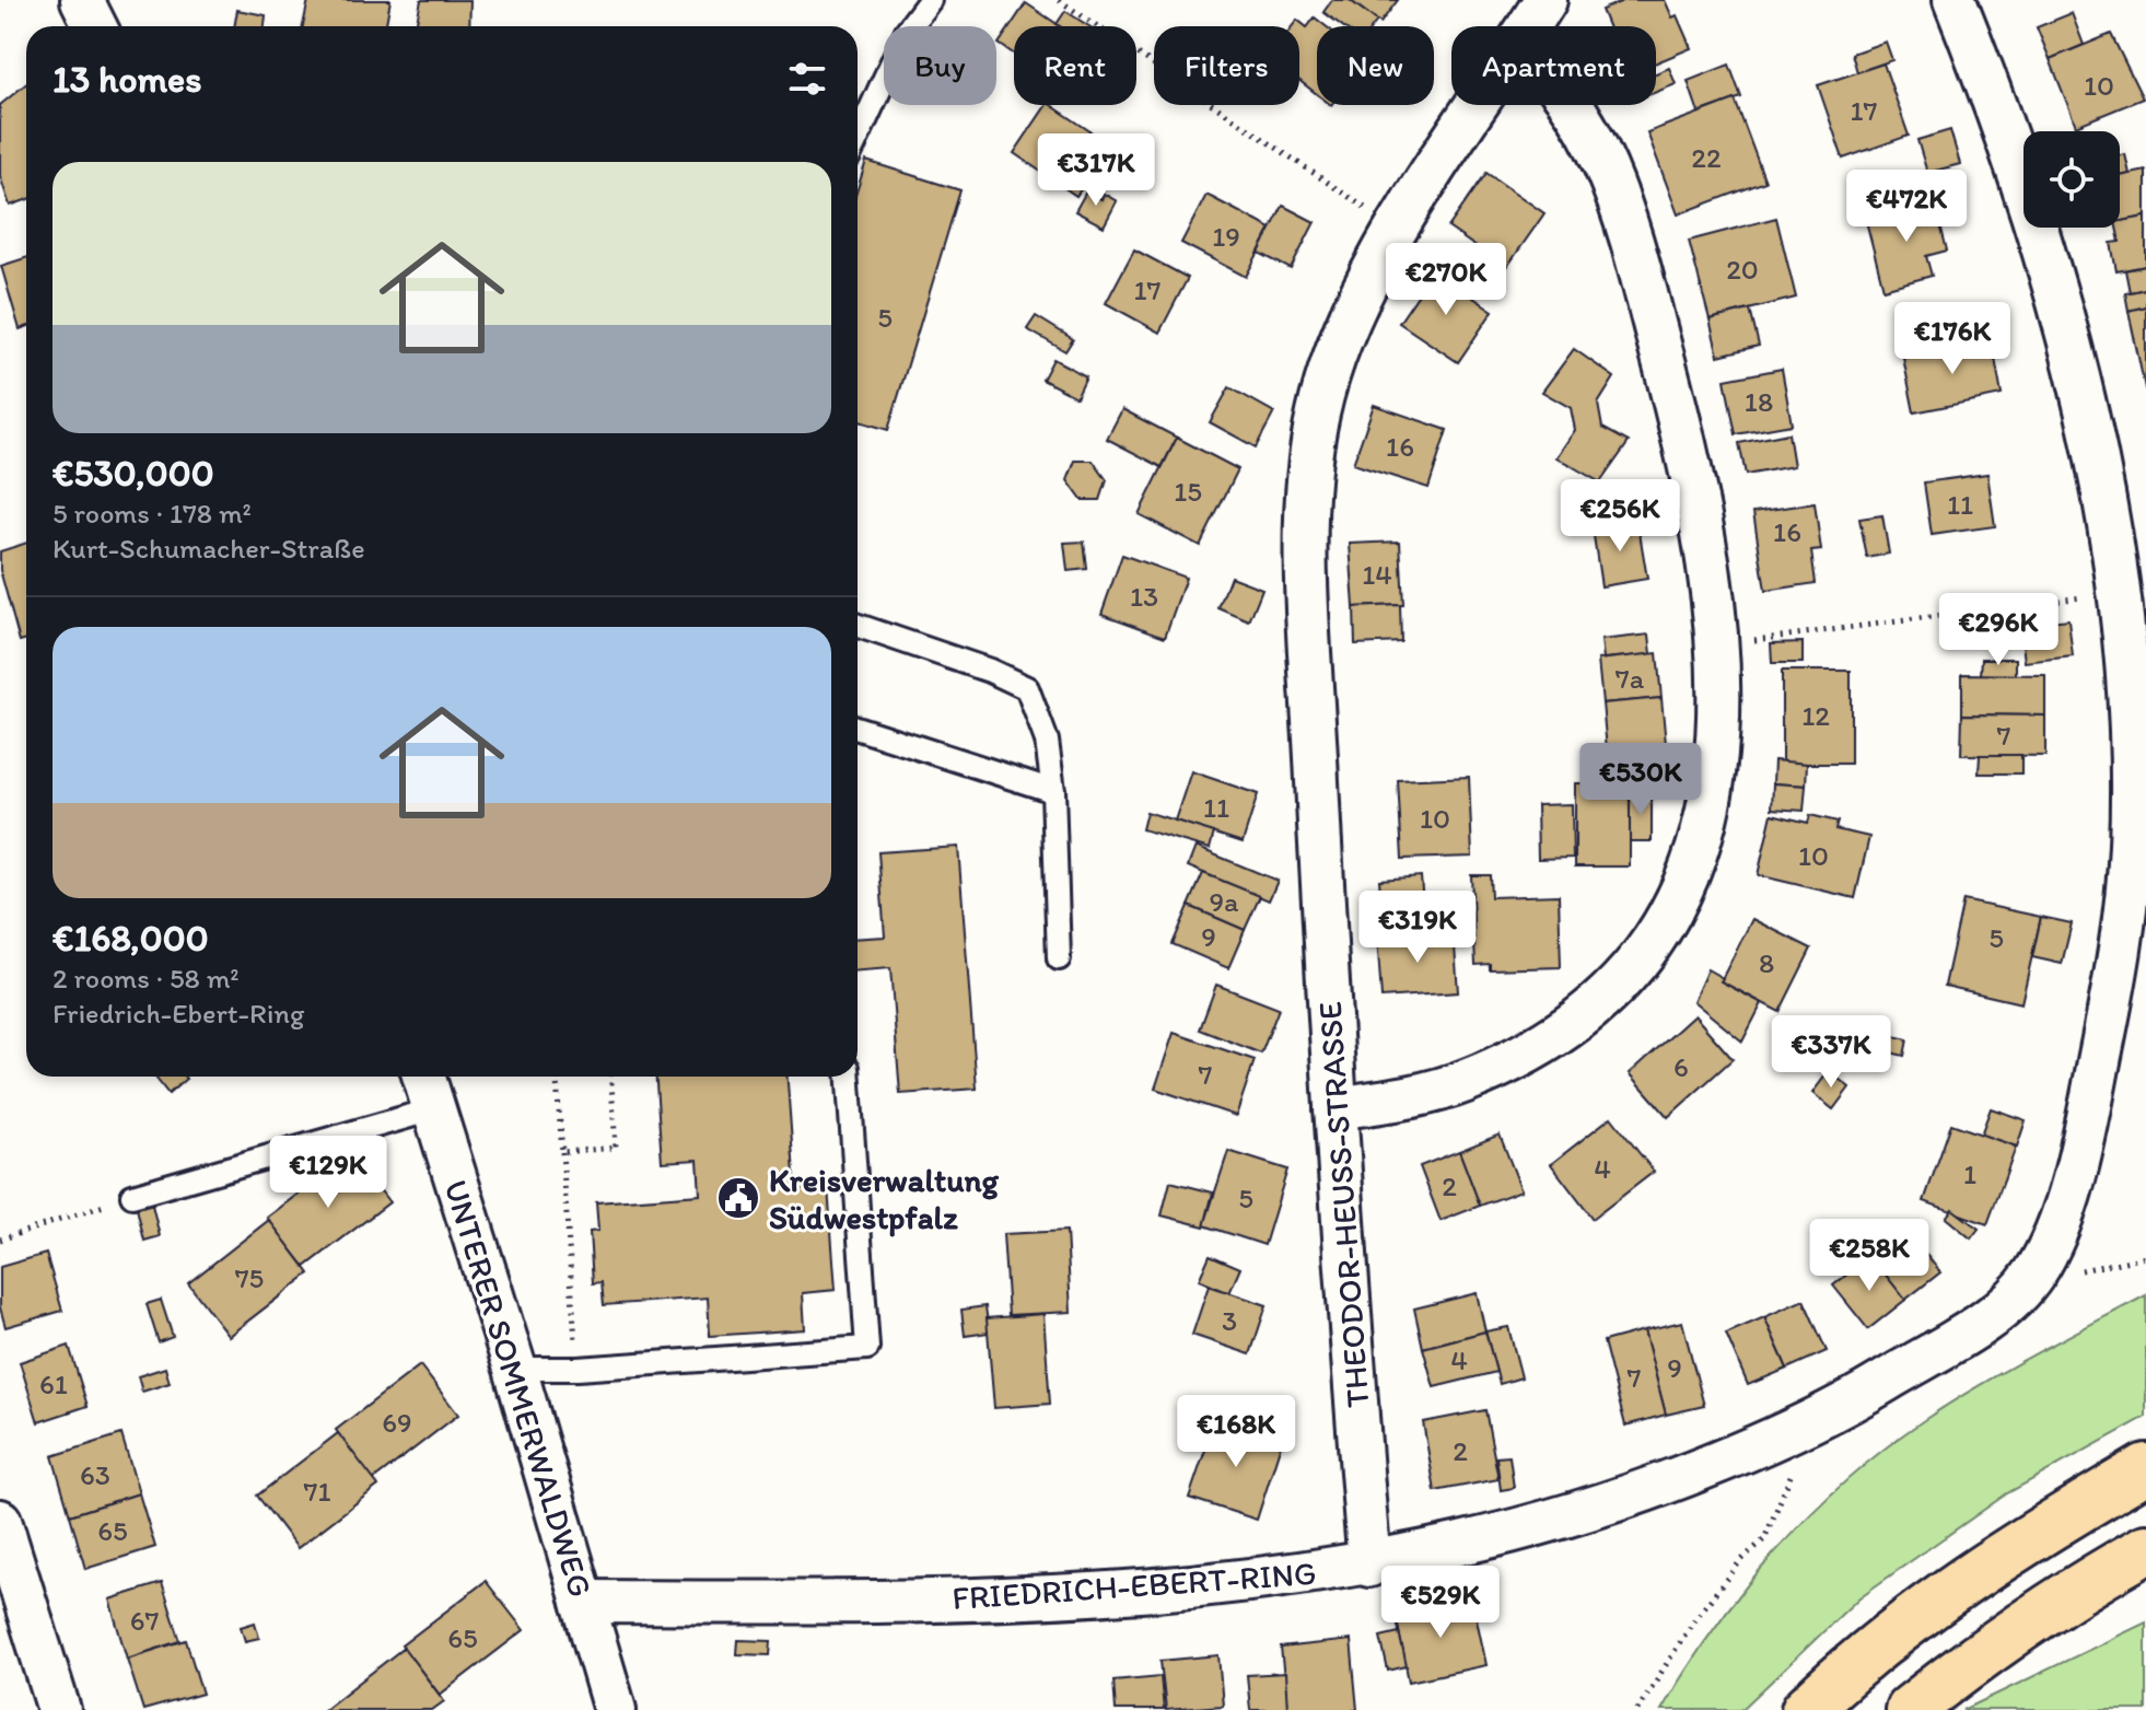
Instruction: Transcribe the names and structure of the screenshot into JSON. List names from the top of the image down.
{
  "streets": {
    "street": ["THEODOR-HEUSS-STRASSE", "UNTERER SOMMERWALDWEG", "FRIEDRICH-EBERT-RING"]
  },
  "crossings": [
    ["THEODOR-HEUSS-STRASSE", "FRIEDRICH-EBERT-RING"],
    ["UNTERER SOMMERWALDWEG", "FRIEDRICH-EBERT-RING"]
  ],
  "places": {
    "public building": ["Kreisverwaltung Südwestpfalz"]
  },
  "house_numbers": [
    "10",
    "17",
    "22",
    "19",
    "20",
    "17",
    "5",
    "18",
    "16",
    "15",
    "11",
    "16",
    "14",
    "13",
    "7a",
    "12",
    "7",
    "11",
    "10",
    "10",
    "9a",
    "9",
    "5",
    "8",
    "6",
    "7",
    "4",
    "1",
    "2",
    "5",
    "75",
    "3",
    "4",
    "9",
    "7",
    "61",
    "69",
    "2",
    "63",
    "71",
    "65",
    "67",
    "65"
  ],
  "page": {
    "chip": [
      "Buy",
      "Rent",
      "Filters",
      "New",
      "Apartment"
    ],
    "heading": "13 homes",
    "list": [
      {
        "name": "€530,000",
        "note": "5 rooms · 178 m² · Kurt-Schumacher-Straße"
      },
      {
        "name": "€168,000",
        "note": "2 rooms · 58 m² · Friedrich-Ebert-Ring"
      }
    ],
    "price": [
      "€317K",
      "€472K",
      "€270K",
      "€176K",
      "€256K",
      "€296K",
      "€530K",
      "€319K",
      "€337K",
      "€129K",
      "€258K",
      "€168K",
      "€529K"
    ]
  }
}
